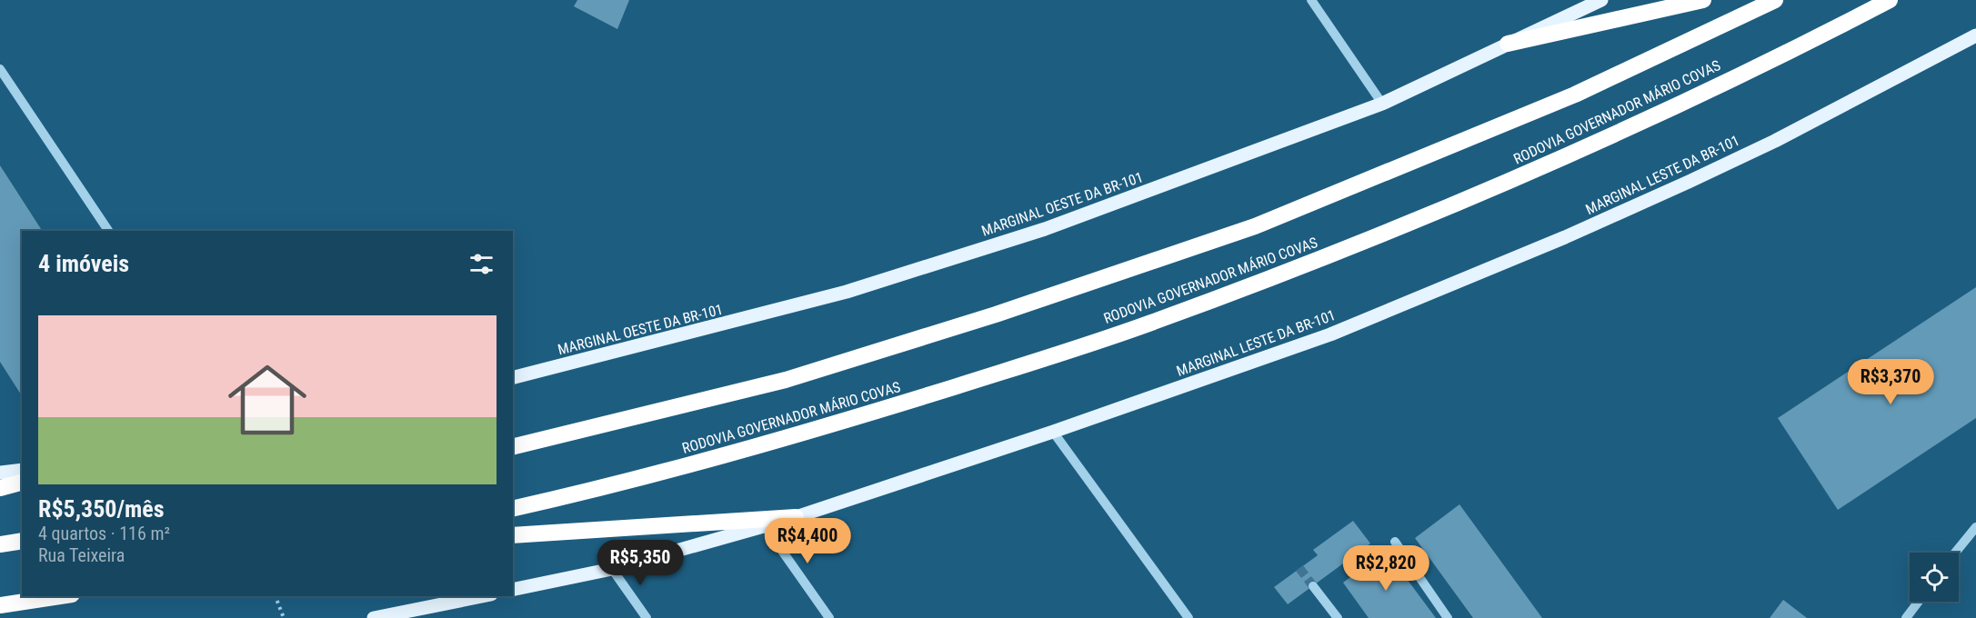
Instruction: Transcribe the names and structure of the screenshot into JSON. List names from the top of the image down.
{
  "streets": {
    "highway": ["RODOVIA GOVERNADOR MÁRIO COVAS"],
    "main road": ["MARGINAL LESTE DA BR-101", "MARGINAL OESTE DA BR-101"]
  },
  "page": {
    "heading": "4 imóveis",
    "list": [
      {
        "name": "R$5,350/mês",
        "note": "4 quartos · 116 m² · Rua Teixeira"
      }
    ],
    "price": [
      "R$3,370",
      "R$4,400",
      "R$5,350",
      "R$2,820"
    ]
  }
}
